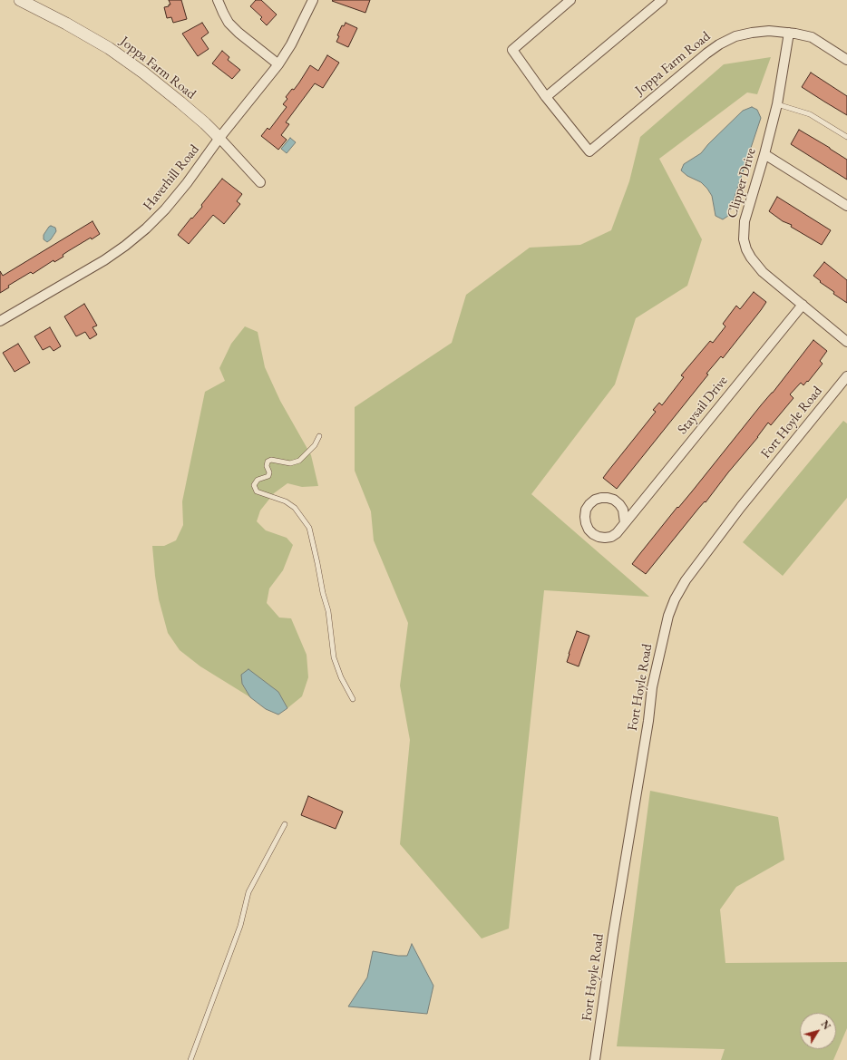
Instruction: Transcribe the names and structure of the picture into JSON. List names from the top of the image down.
{
  "streets": {
    "street": [
      "Joppa Farm Road",
      "Haverhill Road",
      "Clipper Drive",
      "Staysail Drive",
      "Fort Hoyle Road"
    ]
  },
  "crossings": [
    ["Joppa Farm Road", "Haverhill Road"],
    ["Joppa Farm Road", "Clipper Drive"],
    ["Clipper Drive", "Staysail Drive"]
  ],
  "north": "top right"
}
